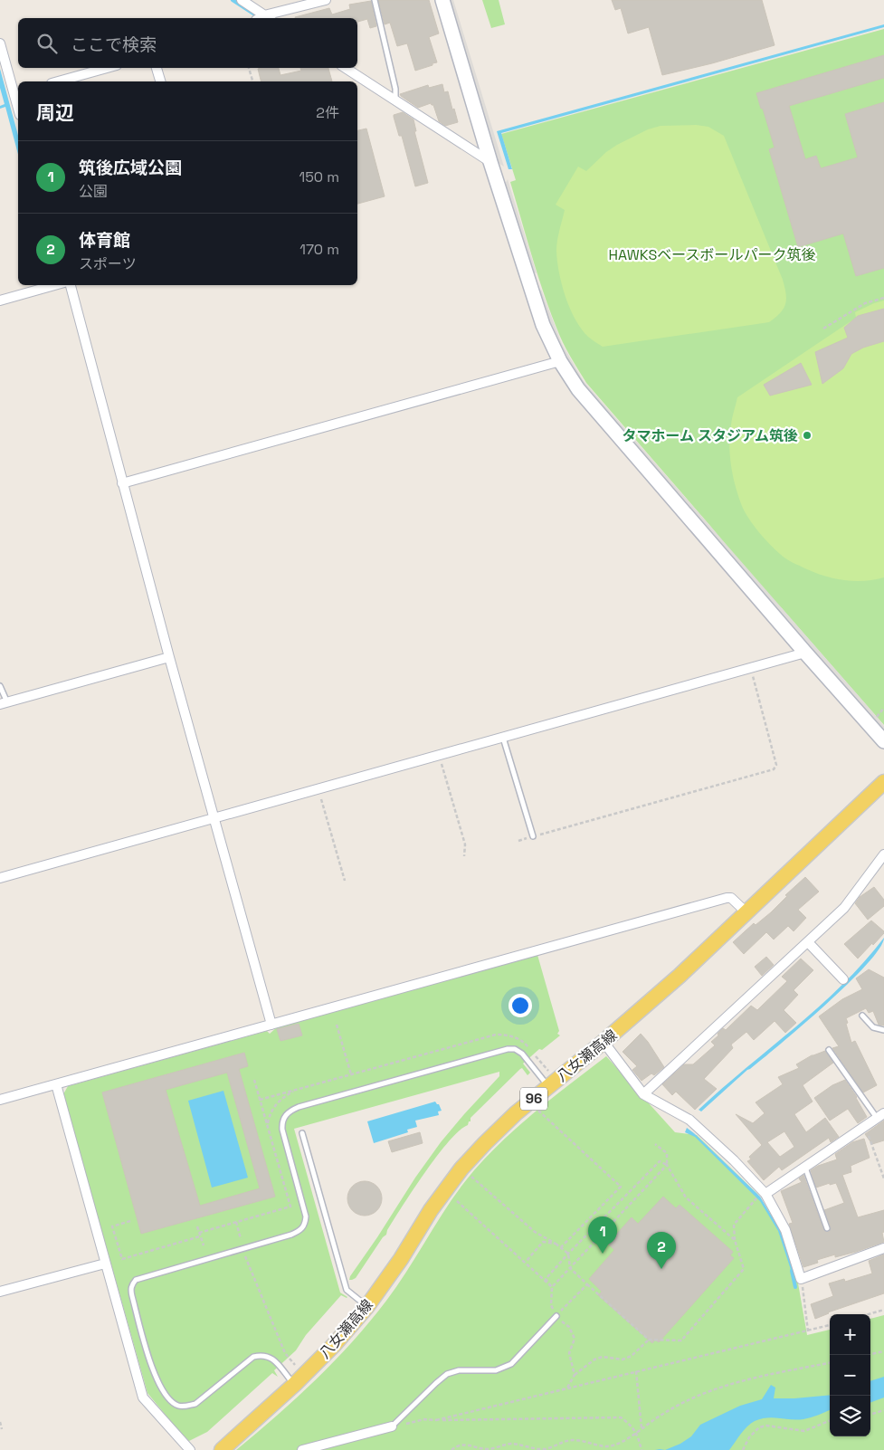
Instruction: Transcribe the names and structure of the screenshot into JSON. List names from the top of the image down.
{
  "streets": {
    "main road": ["八女瀬高線", "96"]
  },
  "parks": ["HAWKSベースボールパーク筑後"],
  "places": ["タマホーム スタジアム筑後"],
  "page": {
    "search": "ここで検索",
    "heading": ["周辺", "2件"],
    "list": [
      {
        "mark": "1",
        "name": "筑後広域公園",
        "note": "公園",
        "value": "150 m"
      },
      {
        "mark": "2",
        "name": "体育館",
        "note": "スポーツ",
        "value": "170 m"
      }
    ],
    "pins": ["1", "2"],
    "map_buttons": ["+", "−"]
  }
}
